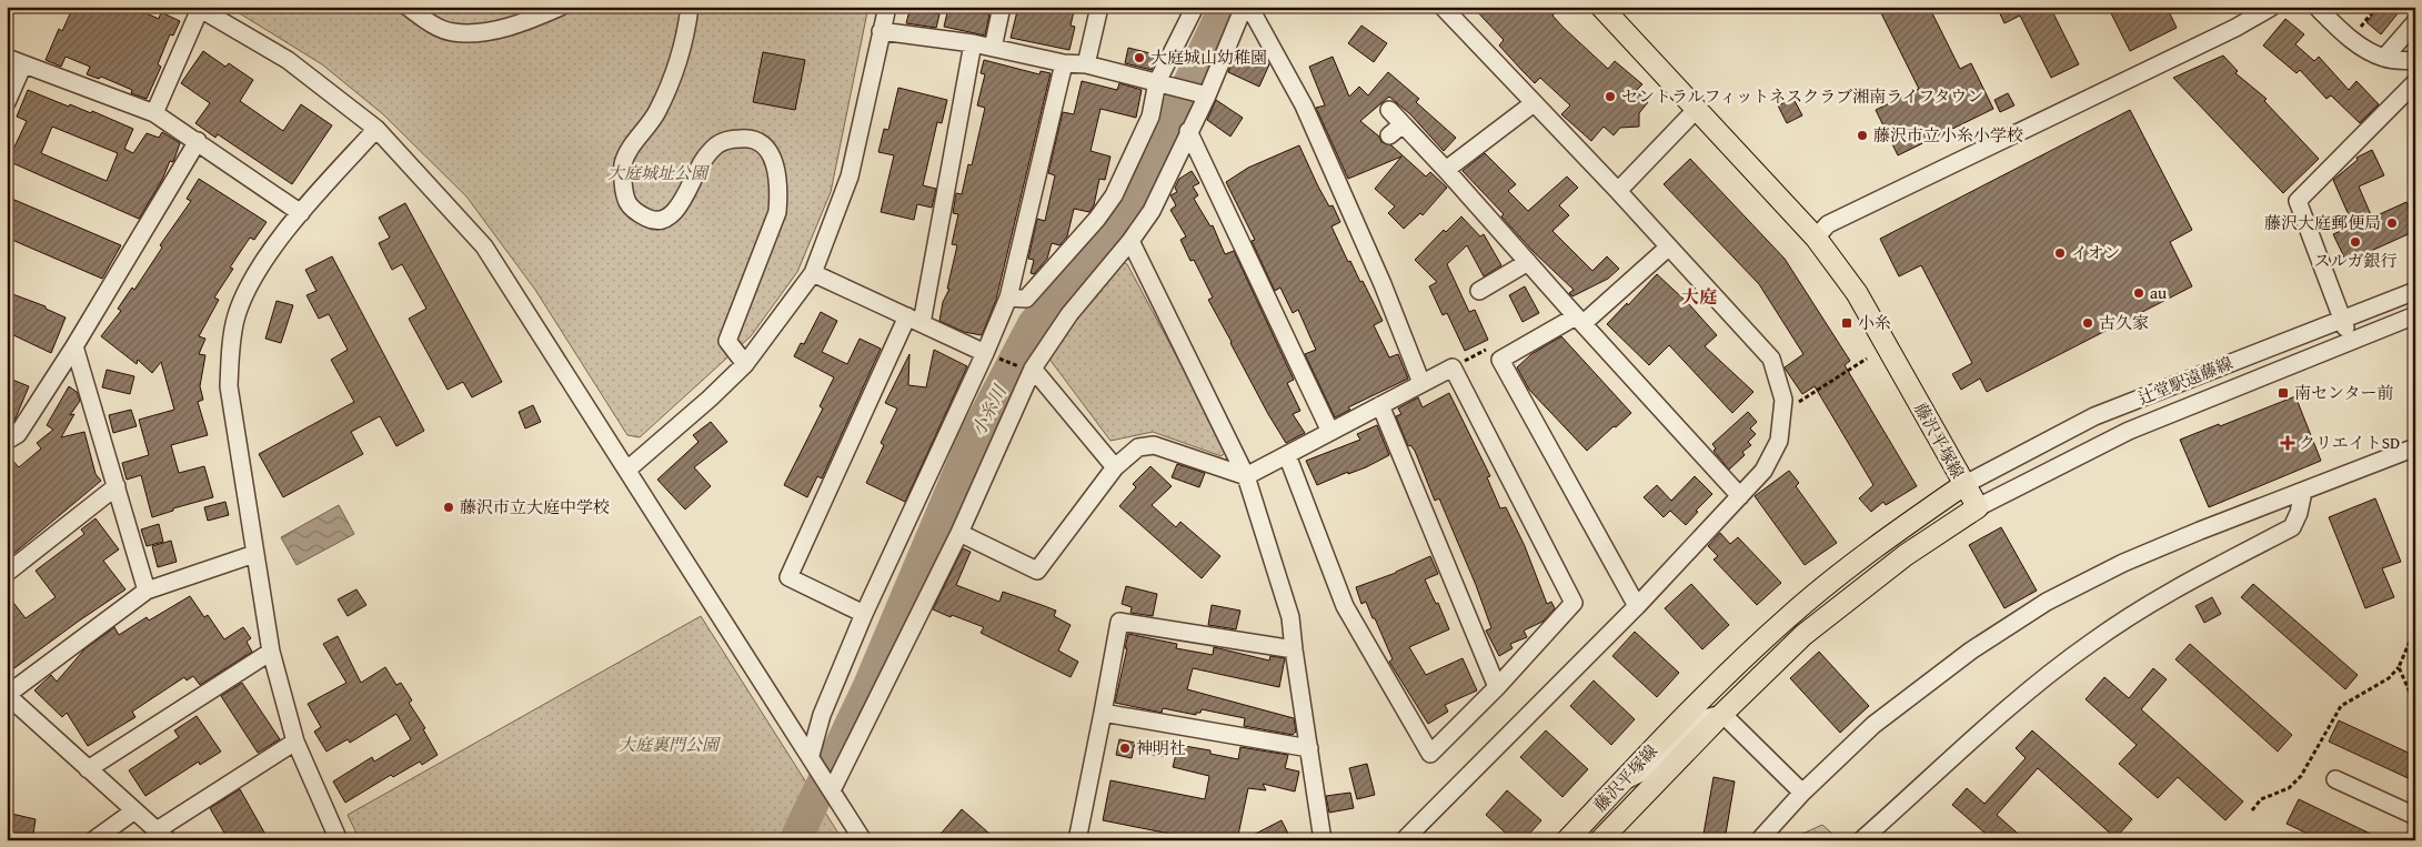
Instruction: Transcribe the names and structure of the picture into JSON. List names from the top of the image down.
{
  "streets": {
    "main road": ["藤沢平塚線"],
    "street": ["辻堂駅遠藤線"]
  },
  "crossings": [
    ["辻堂駅遠藤線", "藤沢平塚線"]
  ],
  "districts": ["大庭"],
  "water": ["小糸川"],
  "parks": ["大庭城址公園", "大庭裏門公園"],
  "places": {
    "other": [
      "大庭城山幼稚園",
      "セントラルフィットネスクラブ湘南ライフタウン",
      "藤沢市立小糸小学校",
      "藤沢大庭郵便局",
      "スルガ銀行",
      "イオン",
      "au",
      "古久家",
      "藤沢市立大庭中学校",
      "神明社"
    ],
    "transit": ["小糸", "南センター前"],
    "health": ["クリエイトSD"]
  }
}
